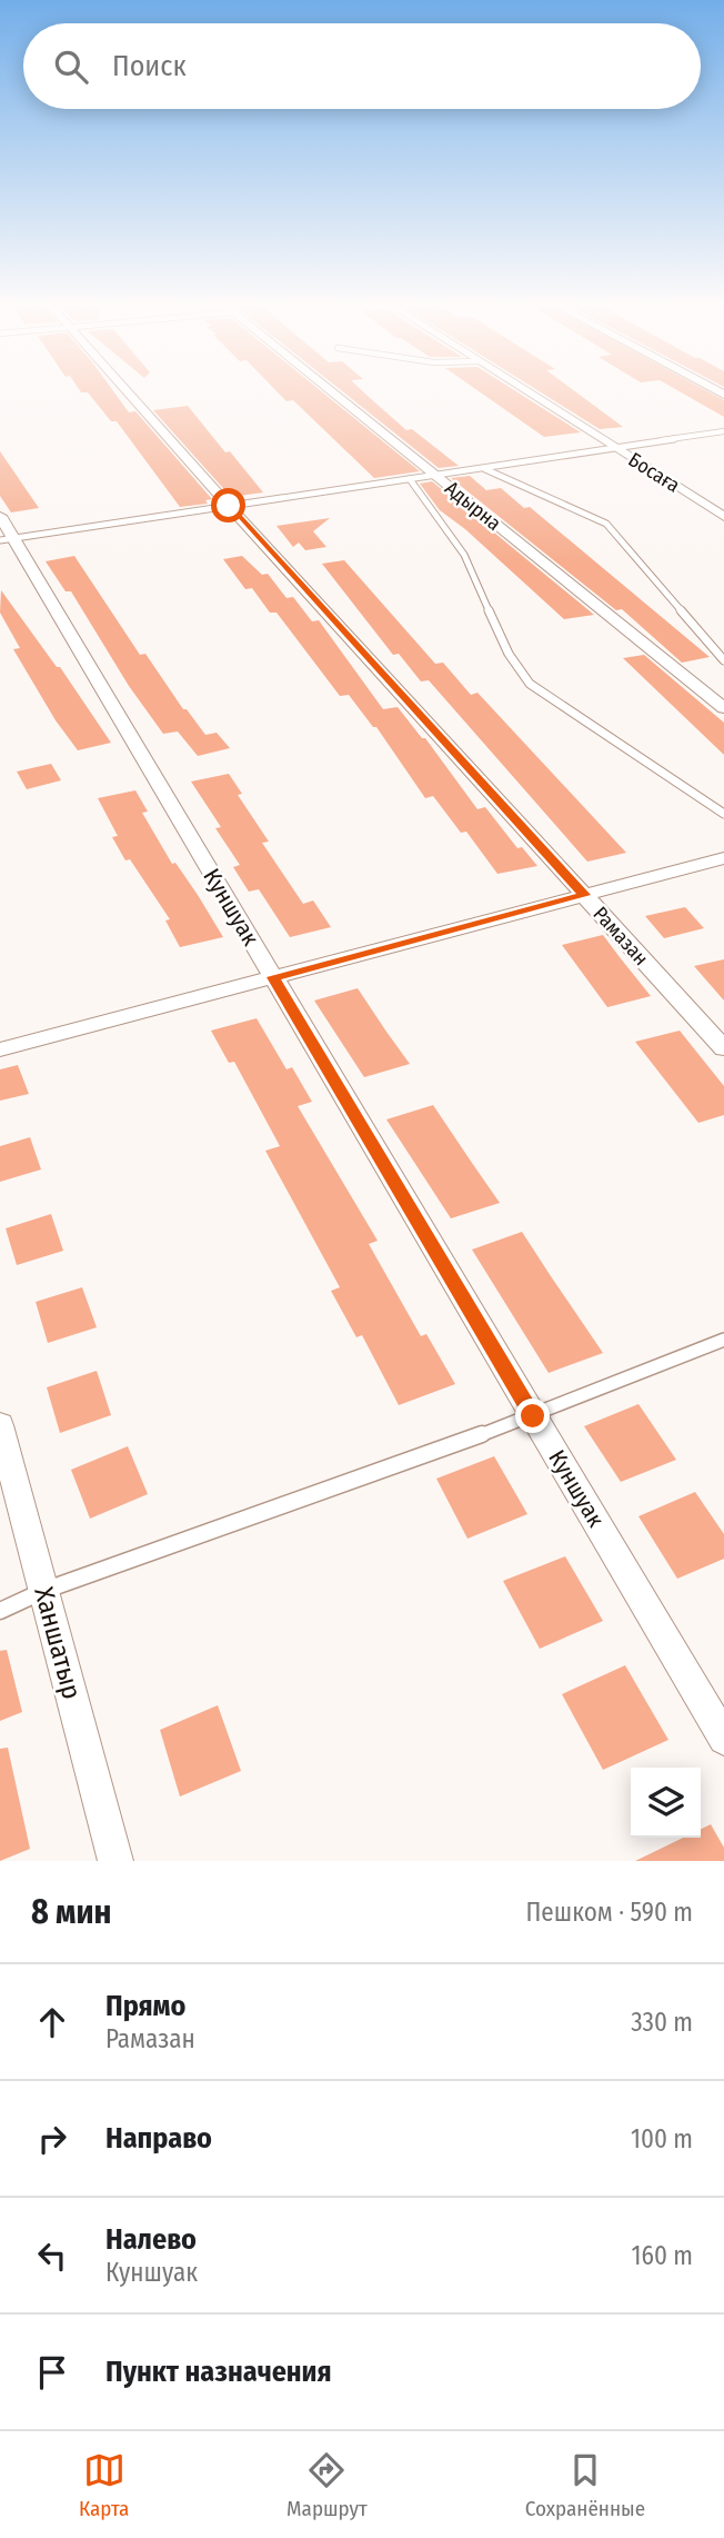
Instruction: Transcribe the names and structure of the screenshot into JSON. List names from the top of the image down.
{
  "streets": {
    "street": [
      "Босаға",
      "Адырна",
      "Куншуак",
      "Рамазан",
      "Ханшатыр"
    ]
  },
  "page": {
    "search": "Поиск",
    "heading": ["8 мин", "Пешком · 590 m"],
    "list": [
      ["Прямо", "Рамазан", "330 m"],
      ["Направо", "100 m"],
      ["Налево", "Куншуак", "160 m"],
      "Пункт назначения"
    ],
    "nav": ["Карта", "Маршрут", "Сохранённые"]
  }
}
